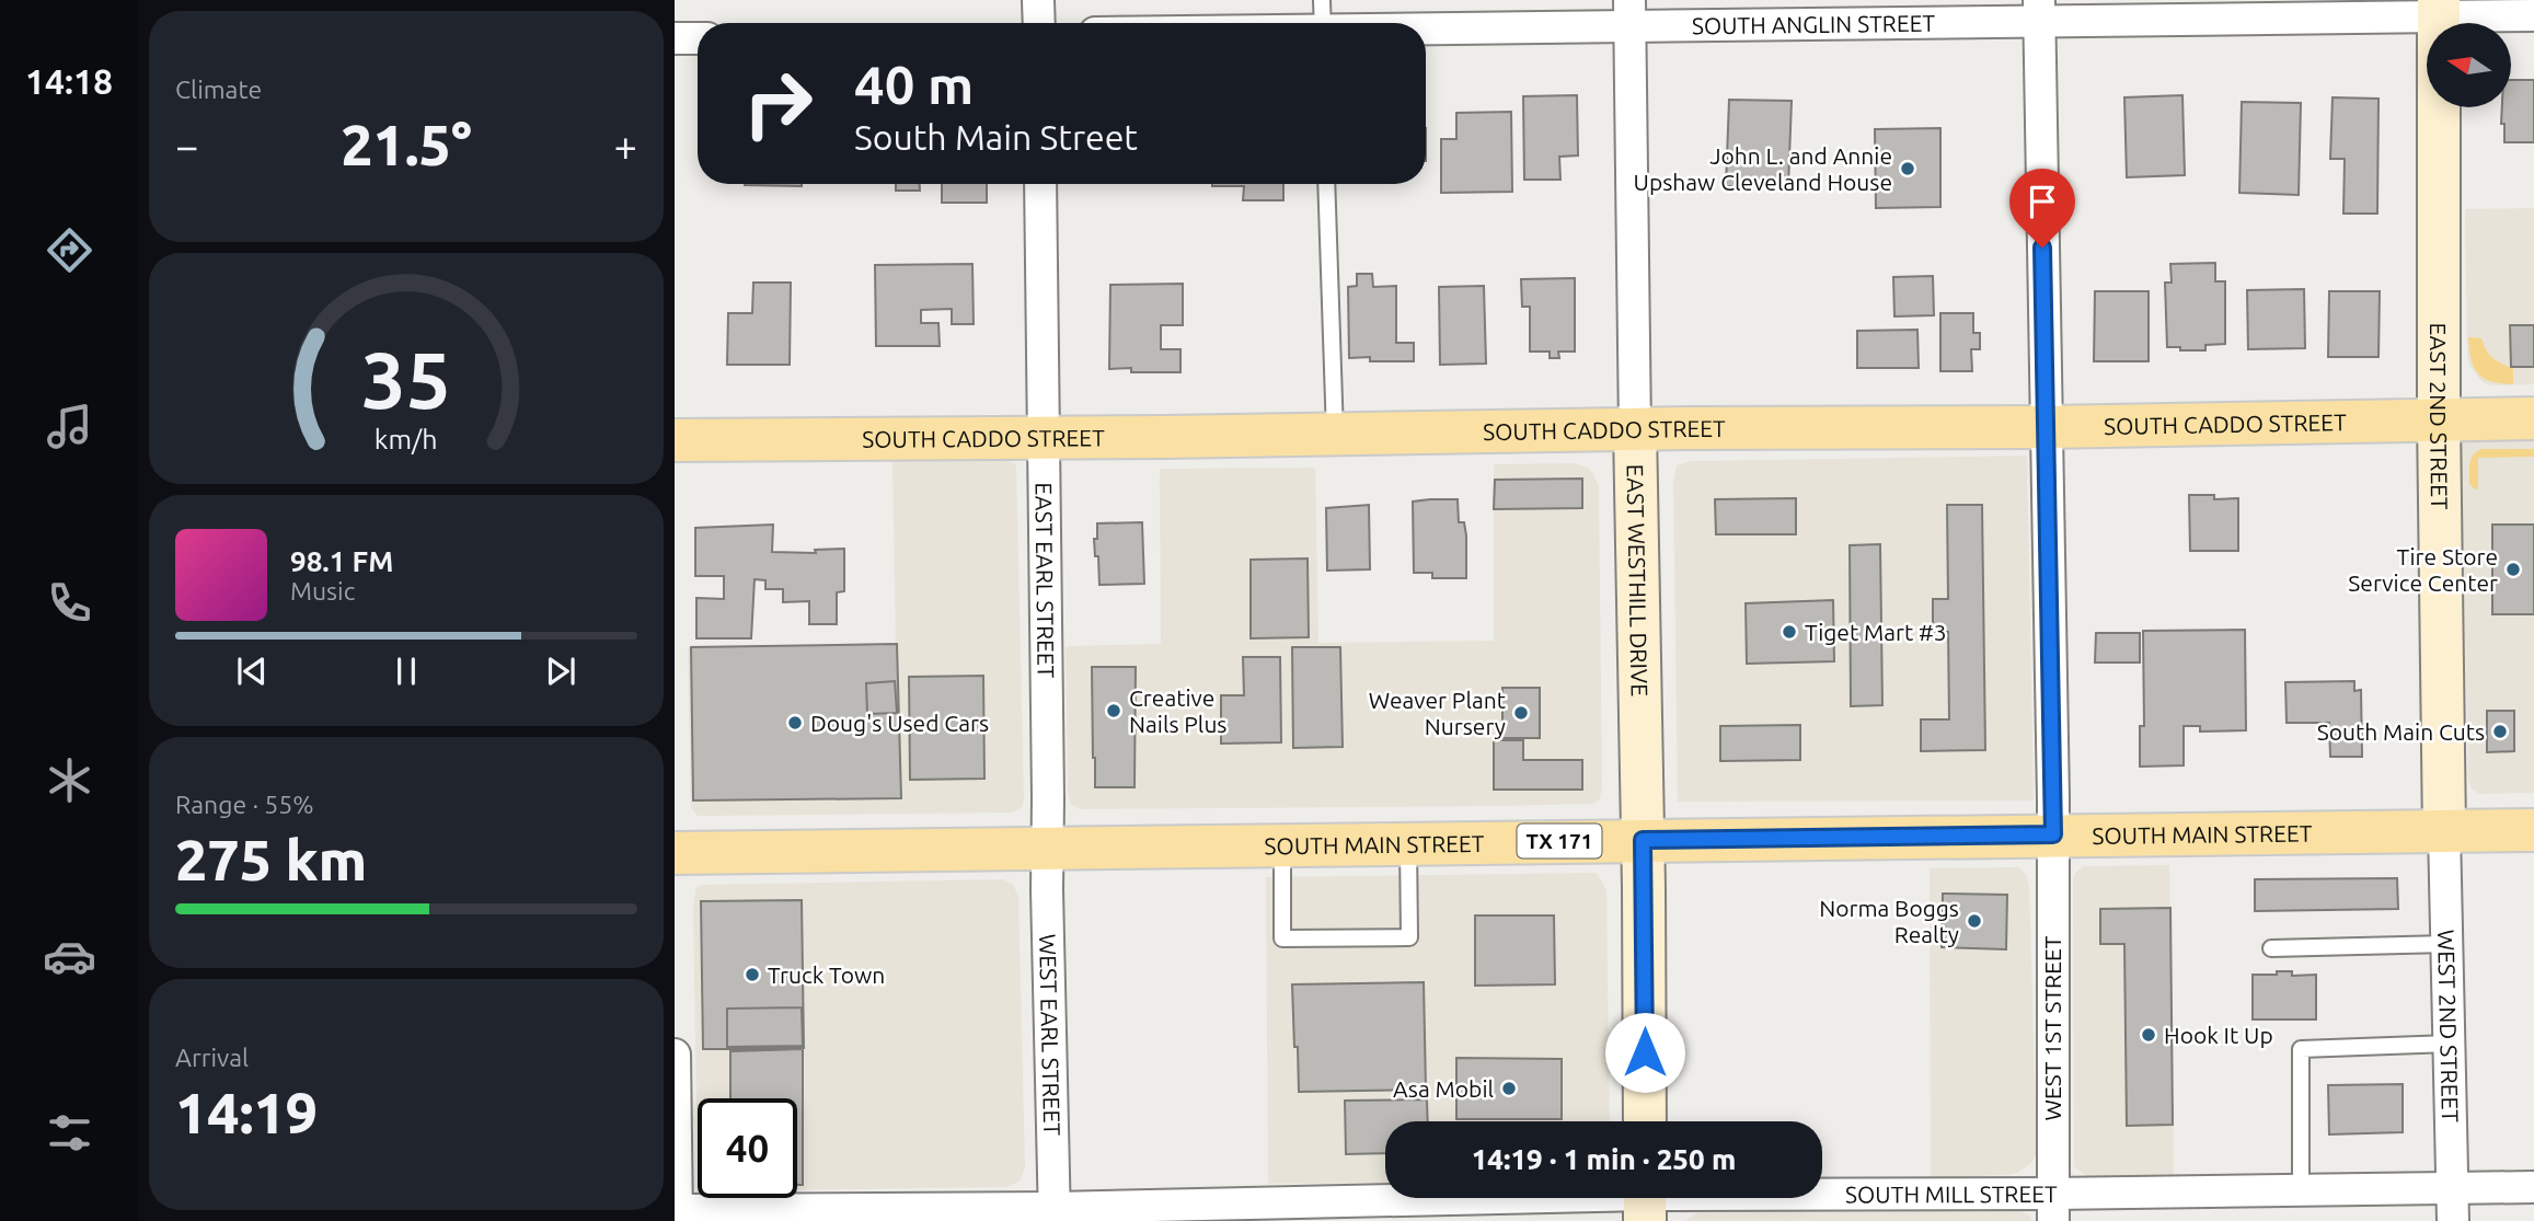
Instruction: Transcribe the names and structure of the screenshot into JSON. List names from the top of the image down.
{
  "streets": {
    "main road": [
      "EAST 2ND STREET",
      "SOUTH CADDO STREET",
      "EAST WESTHILL DRIVE",
      "SOUTH MAIN STREET",
      "TX 171"
    ],
    "street": [
      "SOUTH ANGLIN STREET",
      "EAST EARL STREET",
      "WEST 2ND STREET",
      "WEST 1ST STREET",
      "WEST EARL STREET",
      "SOUTH MILL STREET"
    ]
  },
  "crossings": [
    ["SOUTH ANGLIN STREET", "EAST 2ND STREET"],
    ["SOUTH ANGLIN STREET", "EAST WESTHILL DRIVE"],
    ["SOUTH ANGLIN STREET", "WEST 1ST STREET"],
    ["EAST 2ND STREET", "SOUTH CADDO STREET"],
    ["EAST 2ND STREET", "SOUTH MAIN STREET"],
    ["EAST 2ND STREET", "WEST 2ND STREET"],
    ["SOUTH CADDO STREET", "EAST EARL STREET"],
    ["SOUTH CADDO STREET", "EAST WESTHILL DRIVE"],
    ["SOUTH CADDO STREET", "WEST 1ST STREET"],
    ["EAST EARL STREET", "SOUTH MAIN STREET"],
    ["EAST EARL STREET", "WEST EARL STREET"],
    ["EAST WESTHILL DRIVE", "SOUTH MAIN STREET"],
    ["SOUTH MAIN STREET", "WEST 2ND STREET"],
    ["SOUTH MAIN STREET", "WEST 1ST STREET"],
    ["SOUTH MAIN STREET", "WEST EARL STREET"],
    ["WEST 2ND STREET", "SOUTH MILL STREET"],
    ["WEST 1ST STREET", "SOUTH MILL STREET"],
    ["WEST EARL STREET", "SOUTH MILL STREET"]
  ],
  "places": [
    "John L. and Annie Upshaw Cleveland House",
    "Tire Store Service Center",
    "Tiget Mart #3",
    "Creative Nails Plus",
    "Weaver Plant Nursery",
    "Doug's Used Cars",
    "South Main Cuts",
    "Norma Boggs Realty",
    "Truck Town",
    "Hook It Up",
    "Asa Mobil"
  ],
  "north": "left",
  "page": {
    "tabs": "14:18",
    "tile": [
      "Climate",
      ["Range · 55%", "275 km"],
      ["Arrival", "14:19"]
    ],
    "turn": ["40 m", "South Main Street"],
    "heat": ["−", "21.5°", "+"],
    "song": ["98.1 FM", "Music"],
    "limit": "40",
    "trip": "14:19 · 1 min · 250 m",
    "gauge": ["35", "km/h"]
  }
}
